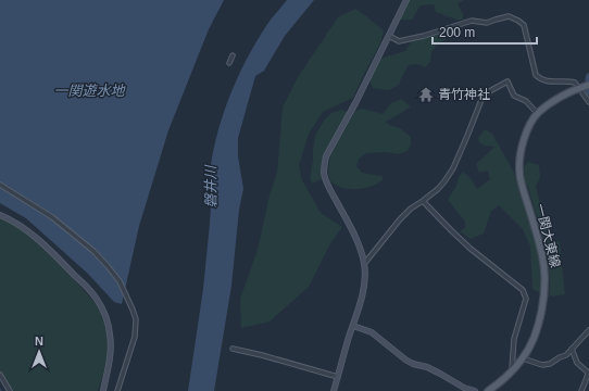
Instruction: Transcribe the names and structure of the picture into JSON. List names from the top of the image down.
{
  "streets": {
    "main road": ["一関大東線"]
  },
  "water": ["一関遊水地", "磐井川"],
  "places": {
    "temple": ["青竹神社"]
  },
  "scale_bar": "200 m",
  "north": "top"
}
